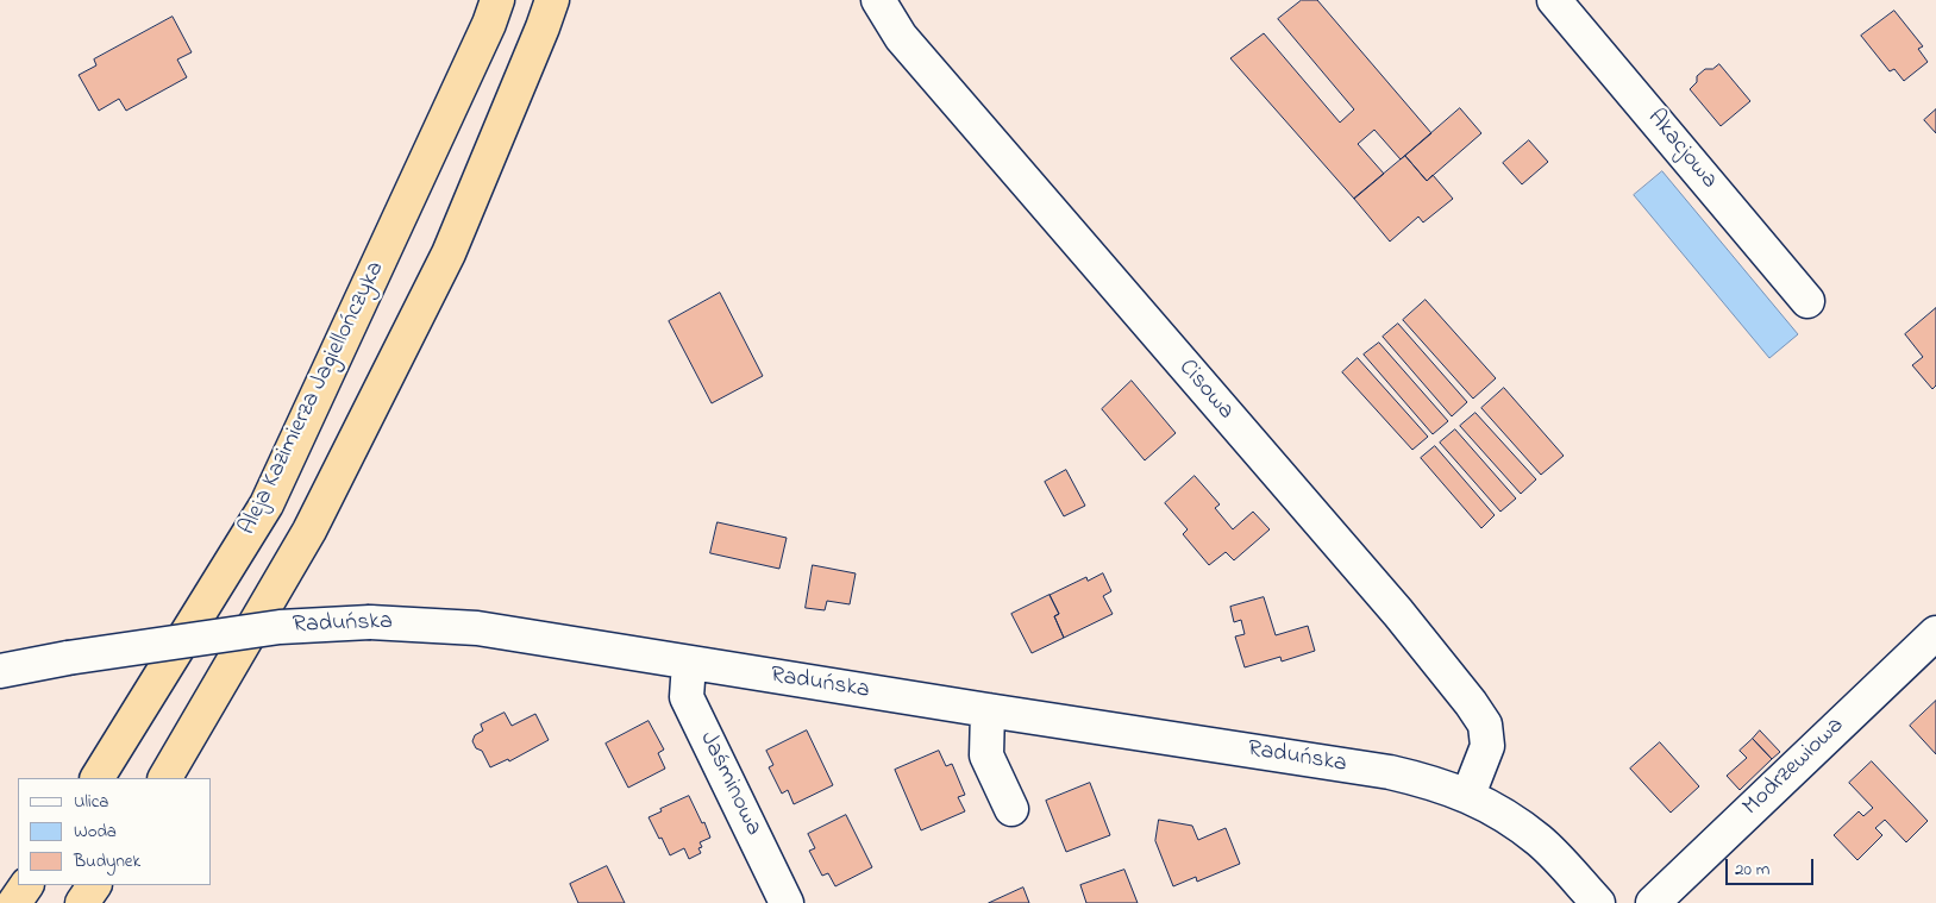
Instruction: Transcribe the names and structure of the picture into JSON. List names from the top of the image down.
{
  "streets": {
    "highway": ["Aleja Kazimierza Jagiellończyka"],
    "street": [
      "Akacjowa",
      "Cisowa",
      "Raduńska",
      "Modrzewiowa",
      "Jaśminowa"
    ]
  },
  "crossings": [
    ["Cisowa", "Raduńska"],
    ["Raduńska", "Jaśminowa"]
  ],
  "legend": ["Ulica", "Woda", "Budynek"],
  "scale_bar": "20 m"
}
